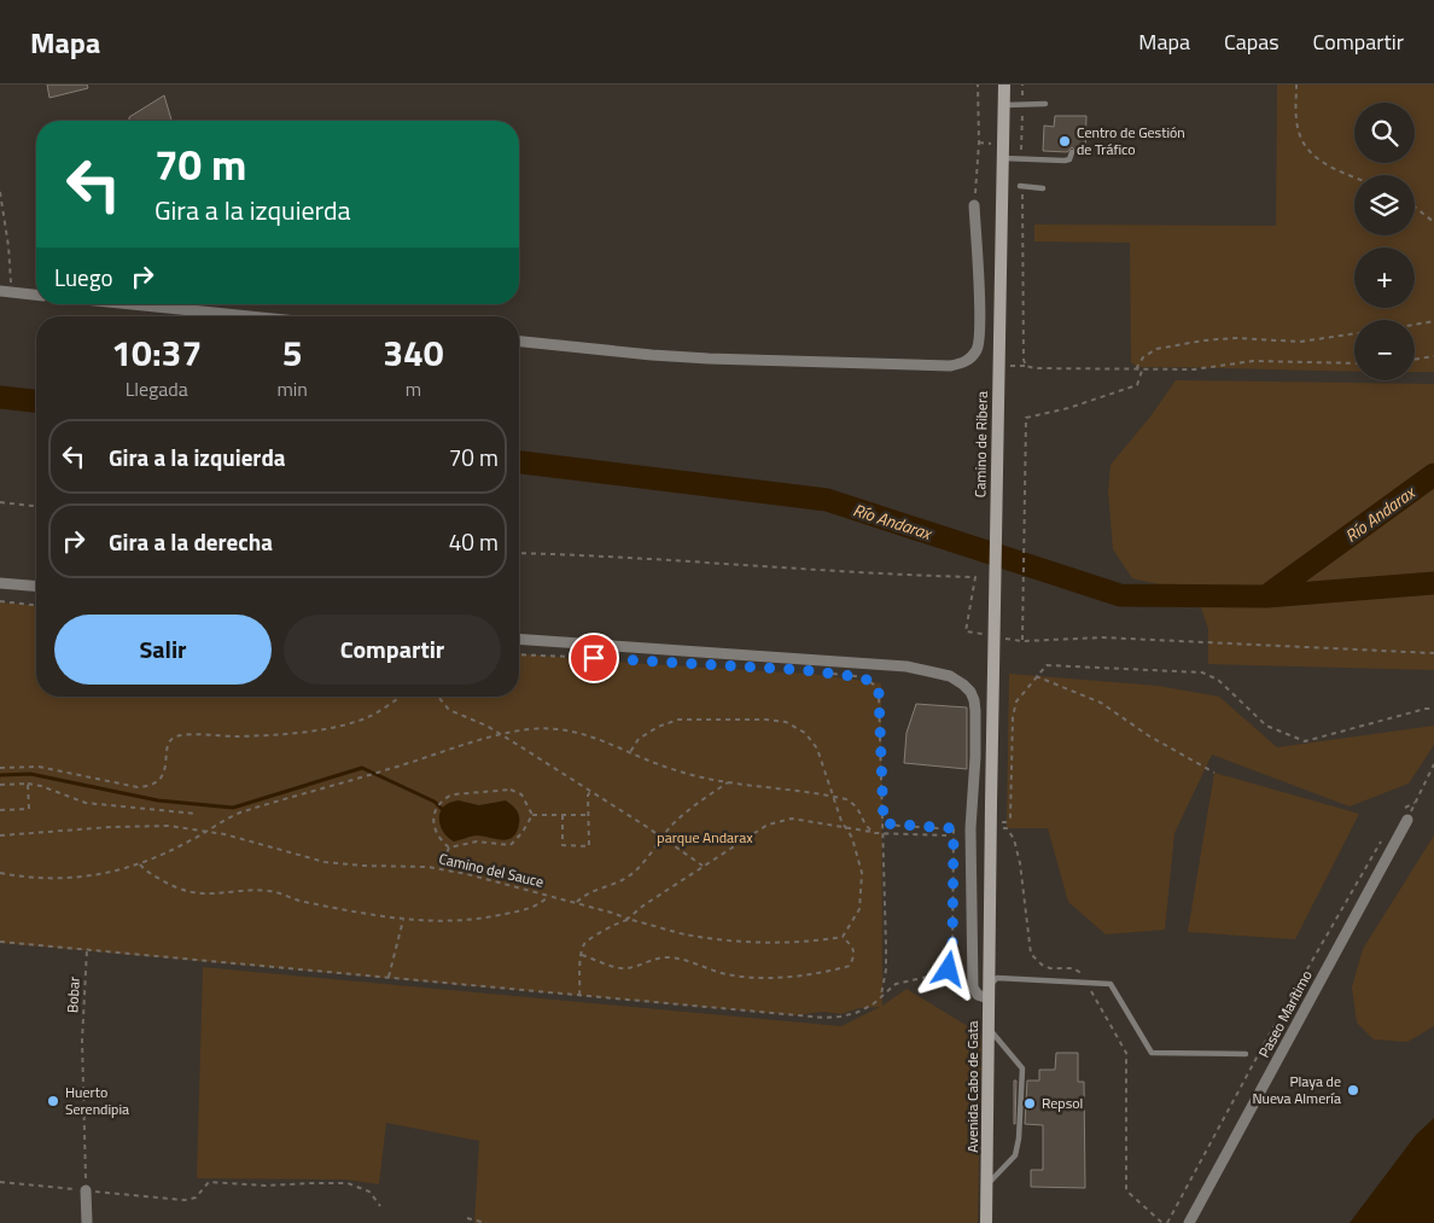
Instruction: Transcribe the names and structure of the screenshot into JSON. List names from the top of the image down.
{
  "streets": {
    "main road": ["Camino de Ribera", "Avenida Cabo de Gata"],
    "street": ["Paseo Marítimo"],
    "path": ["Camino del Sauce", "Bobar"]
  },
  "crossings": [
    ["Camino de Ribera", "Avenida Cabo de Gata"]
  ],
  "water": ["Río Andarax"],
  "parks": ["parque Andarax"],
  "places": [
    "Centro de Gestión de Tráfico",
    "Playa de Nueva Almería",
    "Huerto Serendipia",
    "Repsol"
  ],
  "page": {
    "header": "Mapa",
    "nav": ["Mapa", "Capas", "Compartir"],
    "map_buttons": ["+", "−"],
    "turn": ["70 m", "Gira a la izquierda"],
    "then": "Luego",
    "eta": [
      "10:37",
      "Llegada",
      "5",
      "min",
      "340",
      "m"
    ],
    "list": [
      {
        "name": "Gira a la izquierda",
        "value": "70 m"
      },
      {
        "name": "Gira a la derecha",
        "value": "40 m"
      }
    ],
    "buttons": ["Salir", "Compartir"]
  }
}
